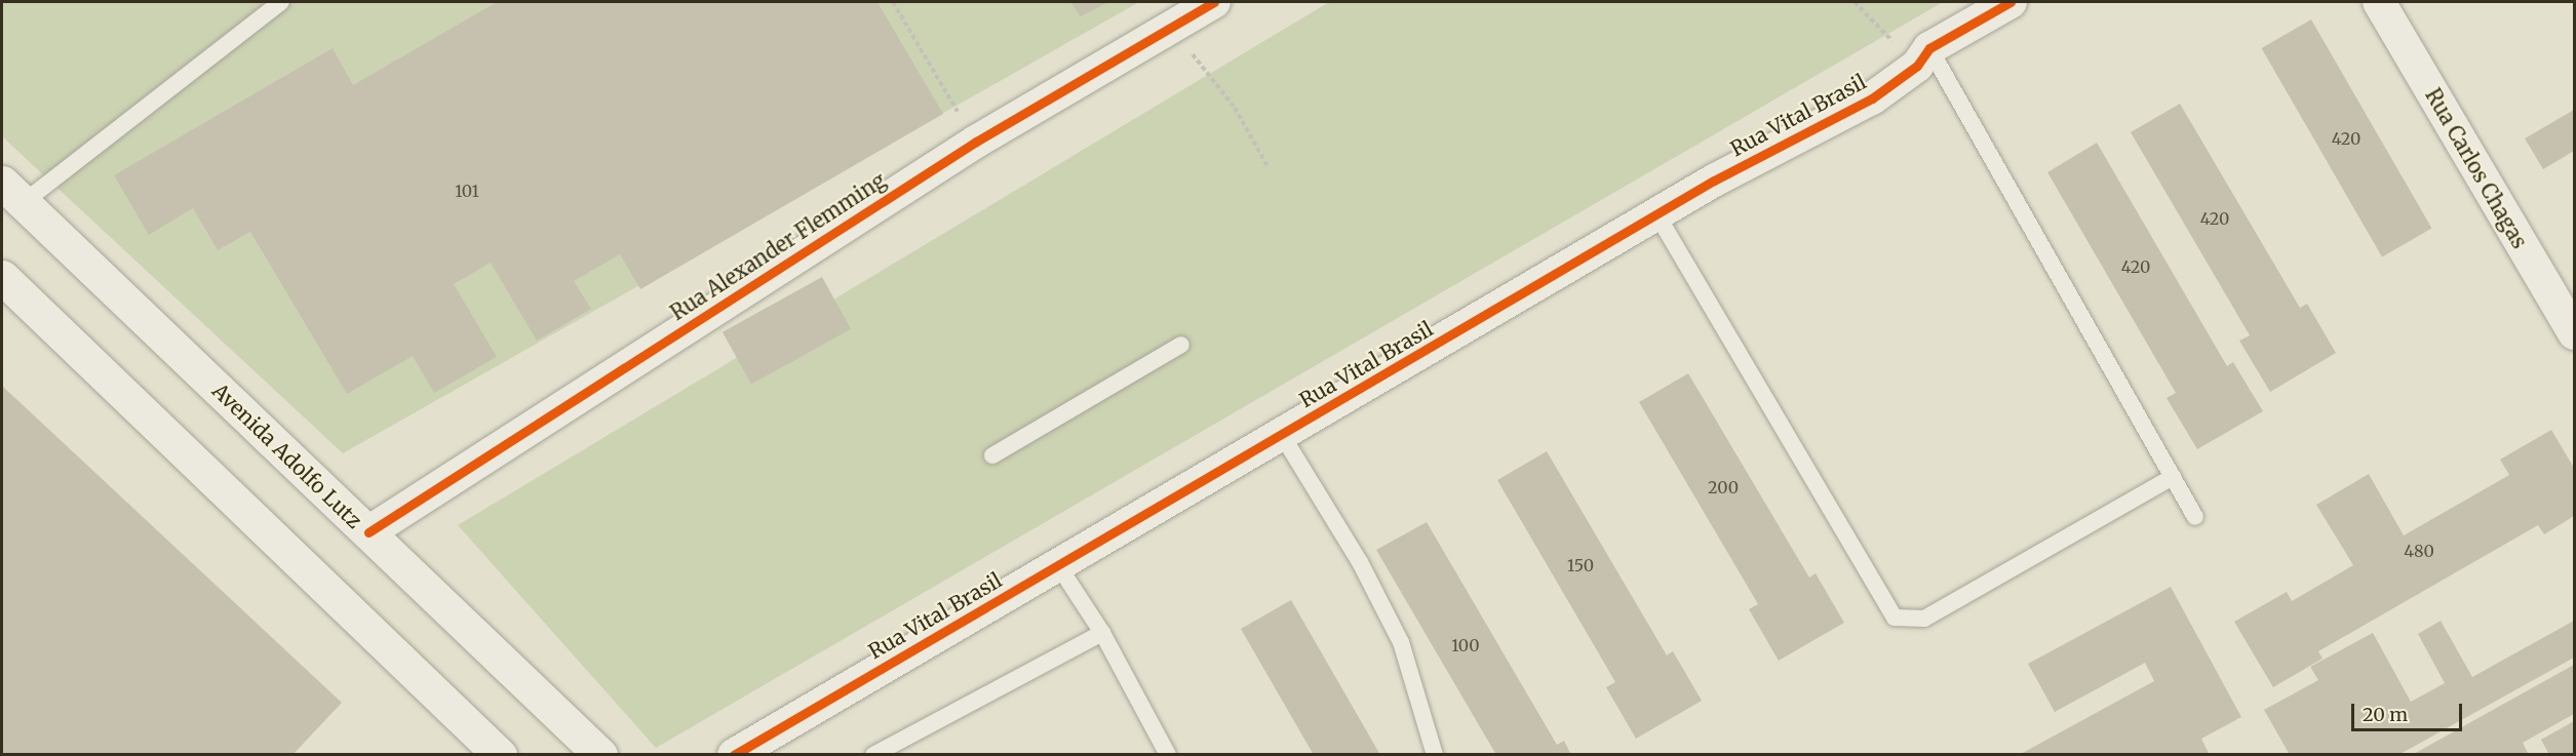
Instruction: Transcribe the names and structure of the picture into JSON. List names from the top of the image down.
{
  "streets": {
    "main road": ["Avenida Adolfo Lutz"],
    "street": ["Rua Vital Brasil", "Rua Carlos Chagas", "Rua Alexander Flemming"]
  },
  "crossings": [
    ["Rua Alexander Flemming", "Avenida Adolfo Lutz"]
  ],
  "house_numbers": [
    "420",
    "101",
    "420",
    "420",
    "200",
    "480",
    "150",
    "100"
  ],
  "scale_bar": "20 m"
}
